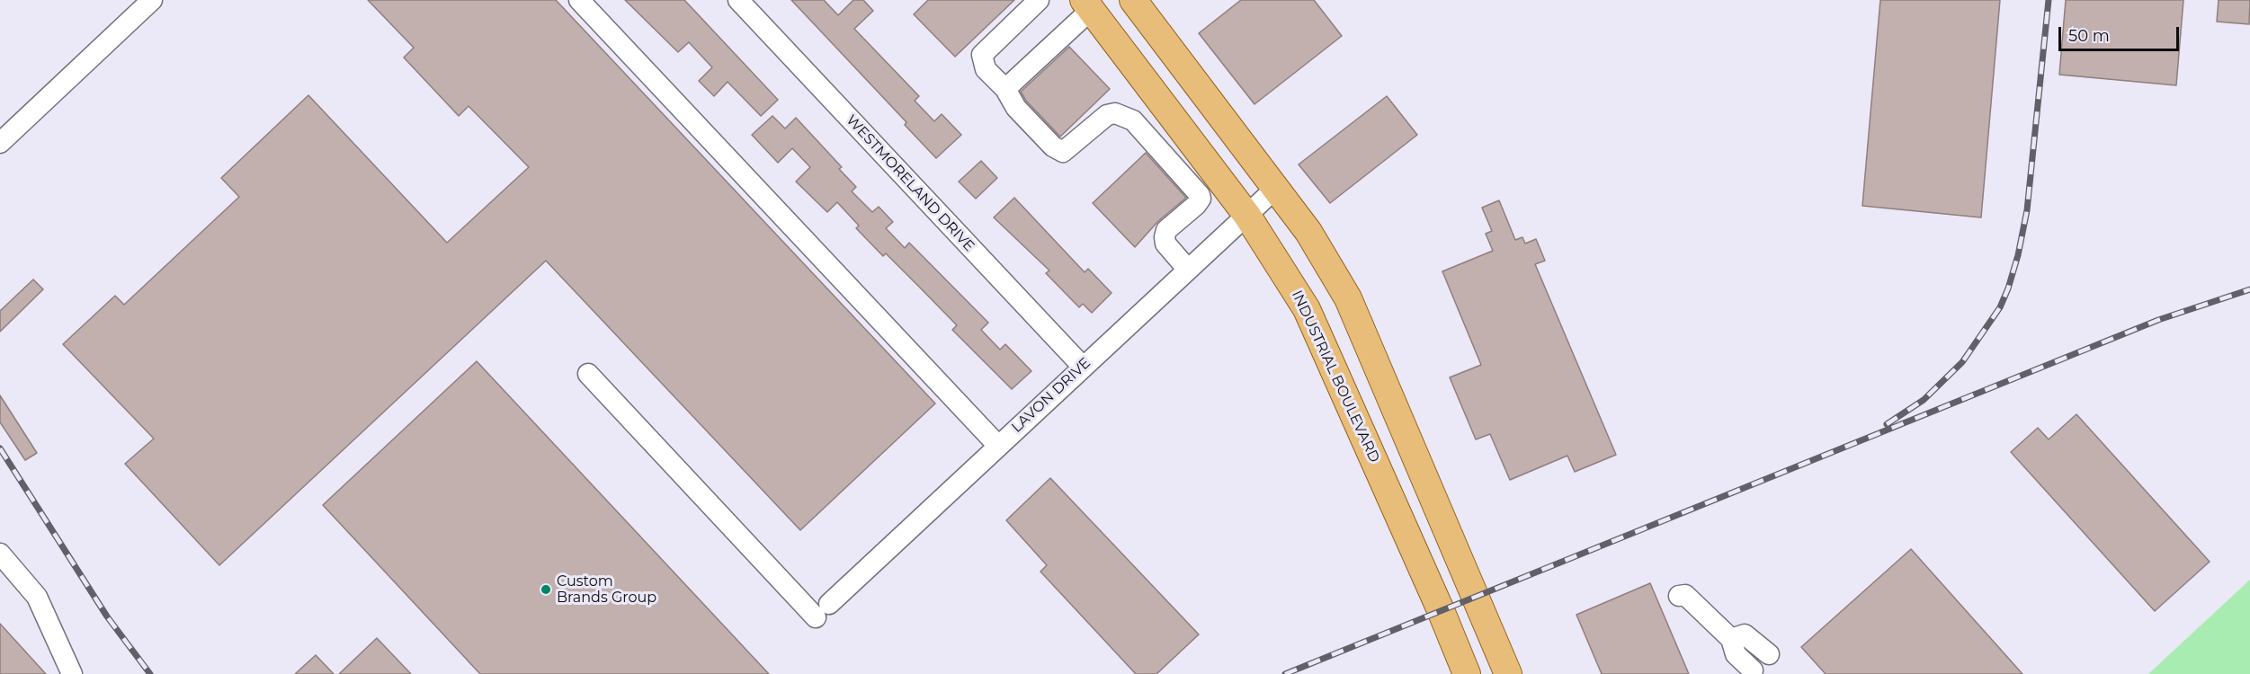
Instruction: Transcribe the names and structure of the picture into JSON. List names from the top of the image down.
{
  "streets": {
    "main road": ["INDUSTRIAL BOULEVARD"],
    "street": ["WESTMORELAND DRIVE", "LAVON DRIVE"]
  },
  "crossings": [
    ["WESTMORELAND DRIVE", "LAVON DRIVE"],
    ["INDUSTRIAL BOULEVARD", "LAVON DRIVE"]
  ],
  "places": ["Custom Brands Group"],
  "scale_bar": "50 m"
}
